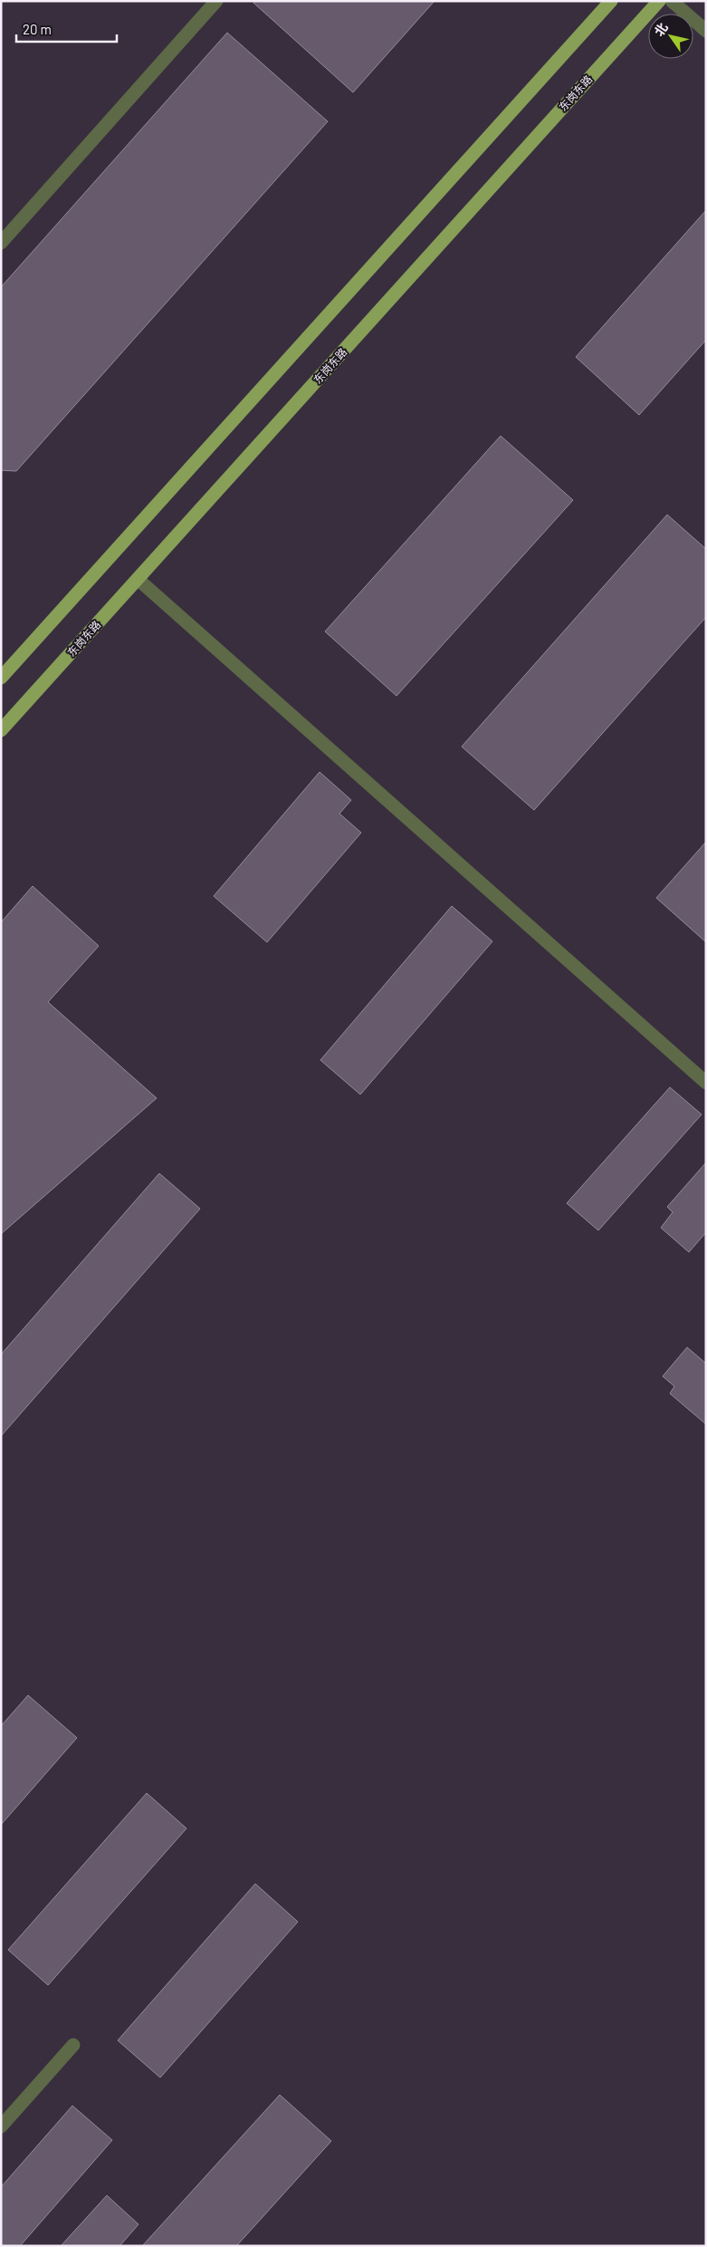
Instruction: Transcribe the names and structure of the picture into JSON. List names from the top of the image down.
{
  "streets": {
    "main road": ["东岗东路"]
  },
  "scale_bar": "20 m",
  "north": "top left"
}
